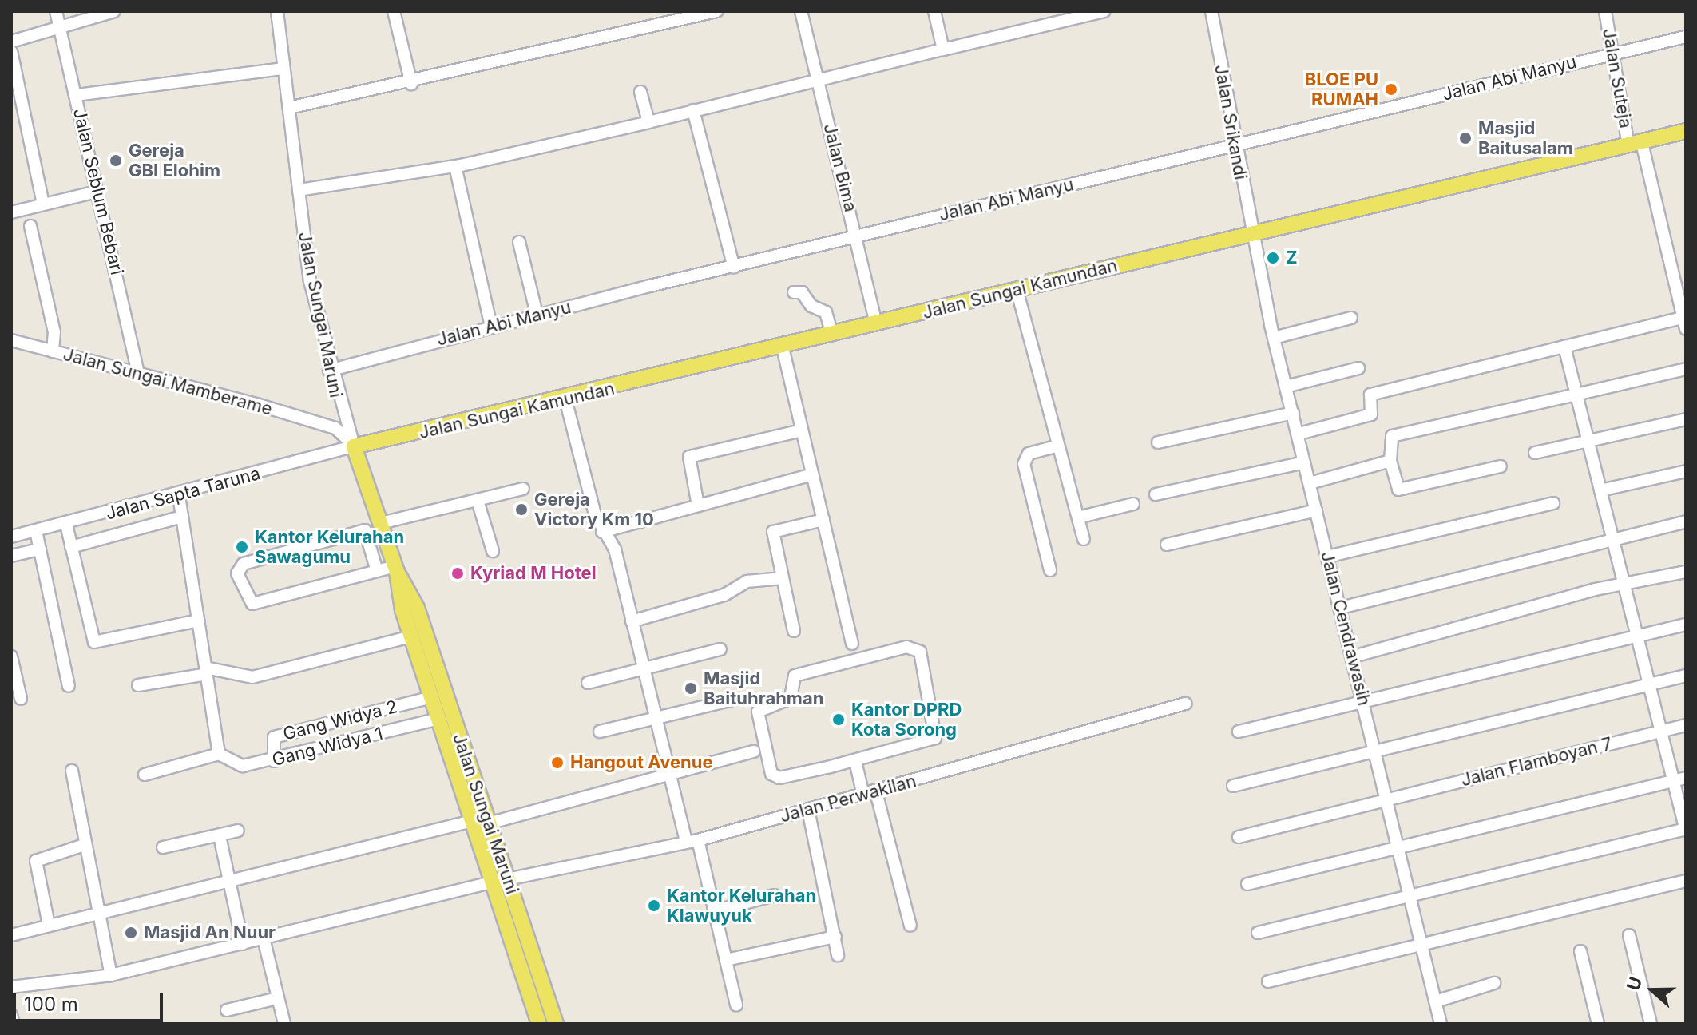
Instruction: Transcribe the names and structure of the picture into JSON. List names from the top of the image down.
{
  "streets": {
    "main road": ["Jalan Sungai Kamundan", "Jalan Sungai Maruni"],
    "street": [
      "Jalan Abi Manyu",
      "Jalan Suteja",
      "Jalan Srikandi",
      "Jalan Bima",
      "Jalan Seblum Bebari",
      "Jalan Sungai Mamberame",
      "Jalan Sapta Taruna",
      "Jalan Cendrawasih",
      "Gang Widya 2",
      "Gang Widya 1",
      "Jalan Flamboyan 7",
      "Jalan Perwakilan"
    ]
  },
  "crossings": [
    ["Jalan Abi Manyu", "Jalan Suteja"],
    ["Jalan Abi Manyu", "Jalan Srikandi"],
    ["Jalan Abi Manyu", "Jalan Bima"],
    ["Jalan Abi Manyu", "Jalan Sungai Maruni"],
    ["Jalan Suteja", "Jalan Sungai Kamundan"],
    ["Jalan Srikandi", "Jalan Sungai Kamundan"],
    ["Jalan Srikandi", "Jalan Cendrawasih"],
    ["Jalan Bima", "Jalan Sungai Kamundan"],
    ["Jalan Seblum Bebari", "Jalan Sungai Mamberame"],
    ["Jalan Sungai Kamundan", "Jalan Sungai Maruni"],
    ["Jalan Sungai Kamundan", "Jalan Sungai Mamberame"],
    ["Jalan Sungai Kamundan", "Jalan Sapta Taruna"],
    ["Jalan Sungai Kamundan", "Jalan Cendrawasih"],
    ["Jalan Sungai Maruni", "Jalan Sungai Mamberame"],
    ["Jalan Sungai Maruni", "Jalan Sapta Taruna"],
    ["Jalan Sungai Maruni", "Gang Widya 2"],
    ["Jalan Sungai Maruni", "Gang Widya 1"],
    ["Jalan Sungai Maruni", "Jalan Perwakilan"],
    ["Jalan Sungai Mamberame", "Jalan Sapta Taruna"],
    ["Jalan Cendrawasih", "Jalan Flamboyan 7"],
    ["Gang Widya 2", "Gang Widya 1"]
  ],
  "places": [
    "BLOE PU RUMAH",
    "Masjid Baitusalam",
    "Gereja GBI Elohim",
    "Z",
    "Gereja Victory Km 10",
    "Kantor Kelurahan Sawagumu",
    "Kyriad M Hotel",
    "Masjid Baituhrahman",
    "Kantor DPRD Kota Sorong",
    "Hangout Avenue",
    "Kantor Kelurahan Klawuyuk",
    "Masjid An Nuur"
  ],
  "scale_bar": "100 m",
  "north": "left"
}
